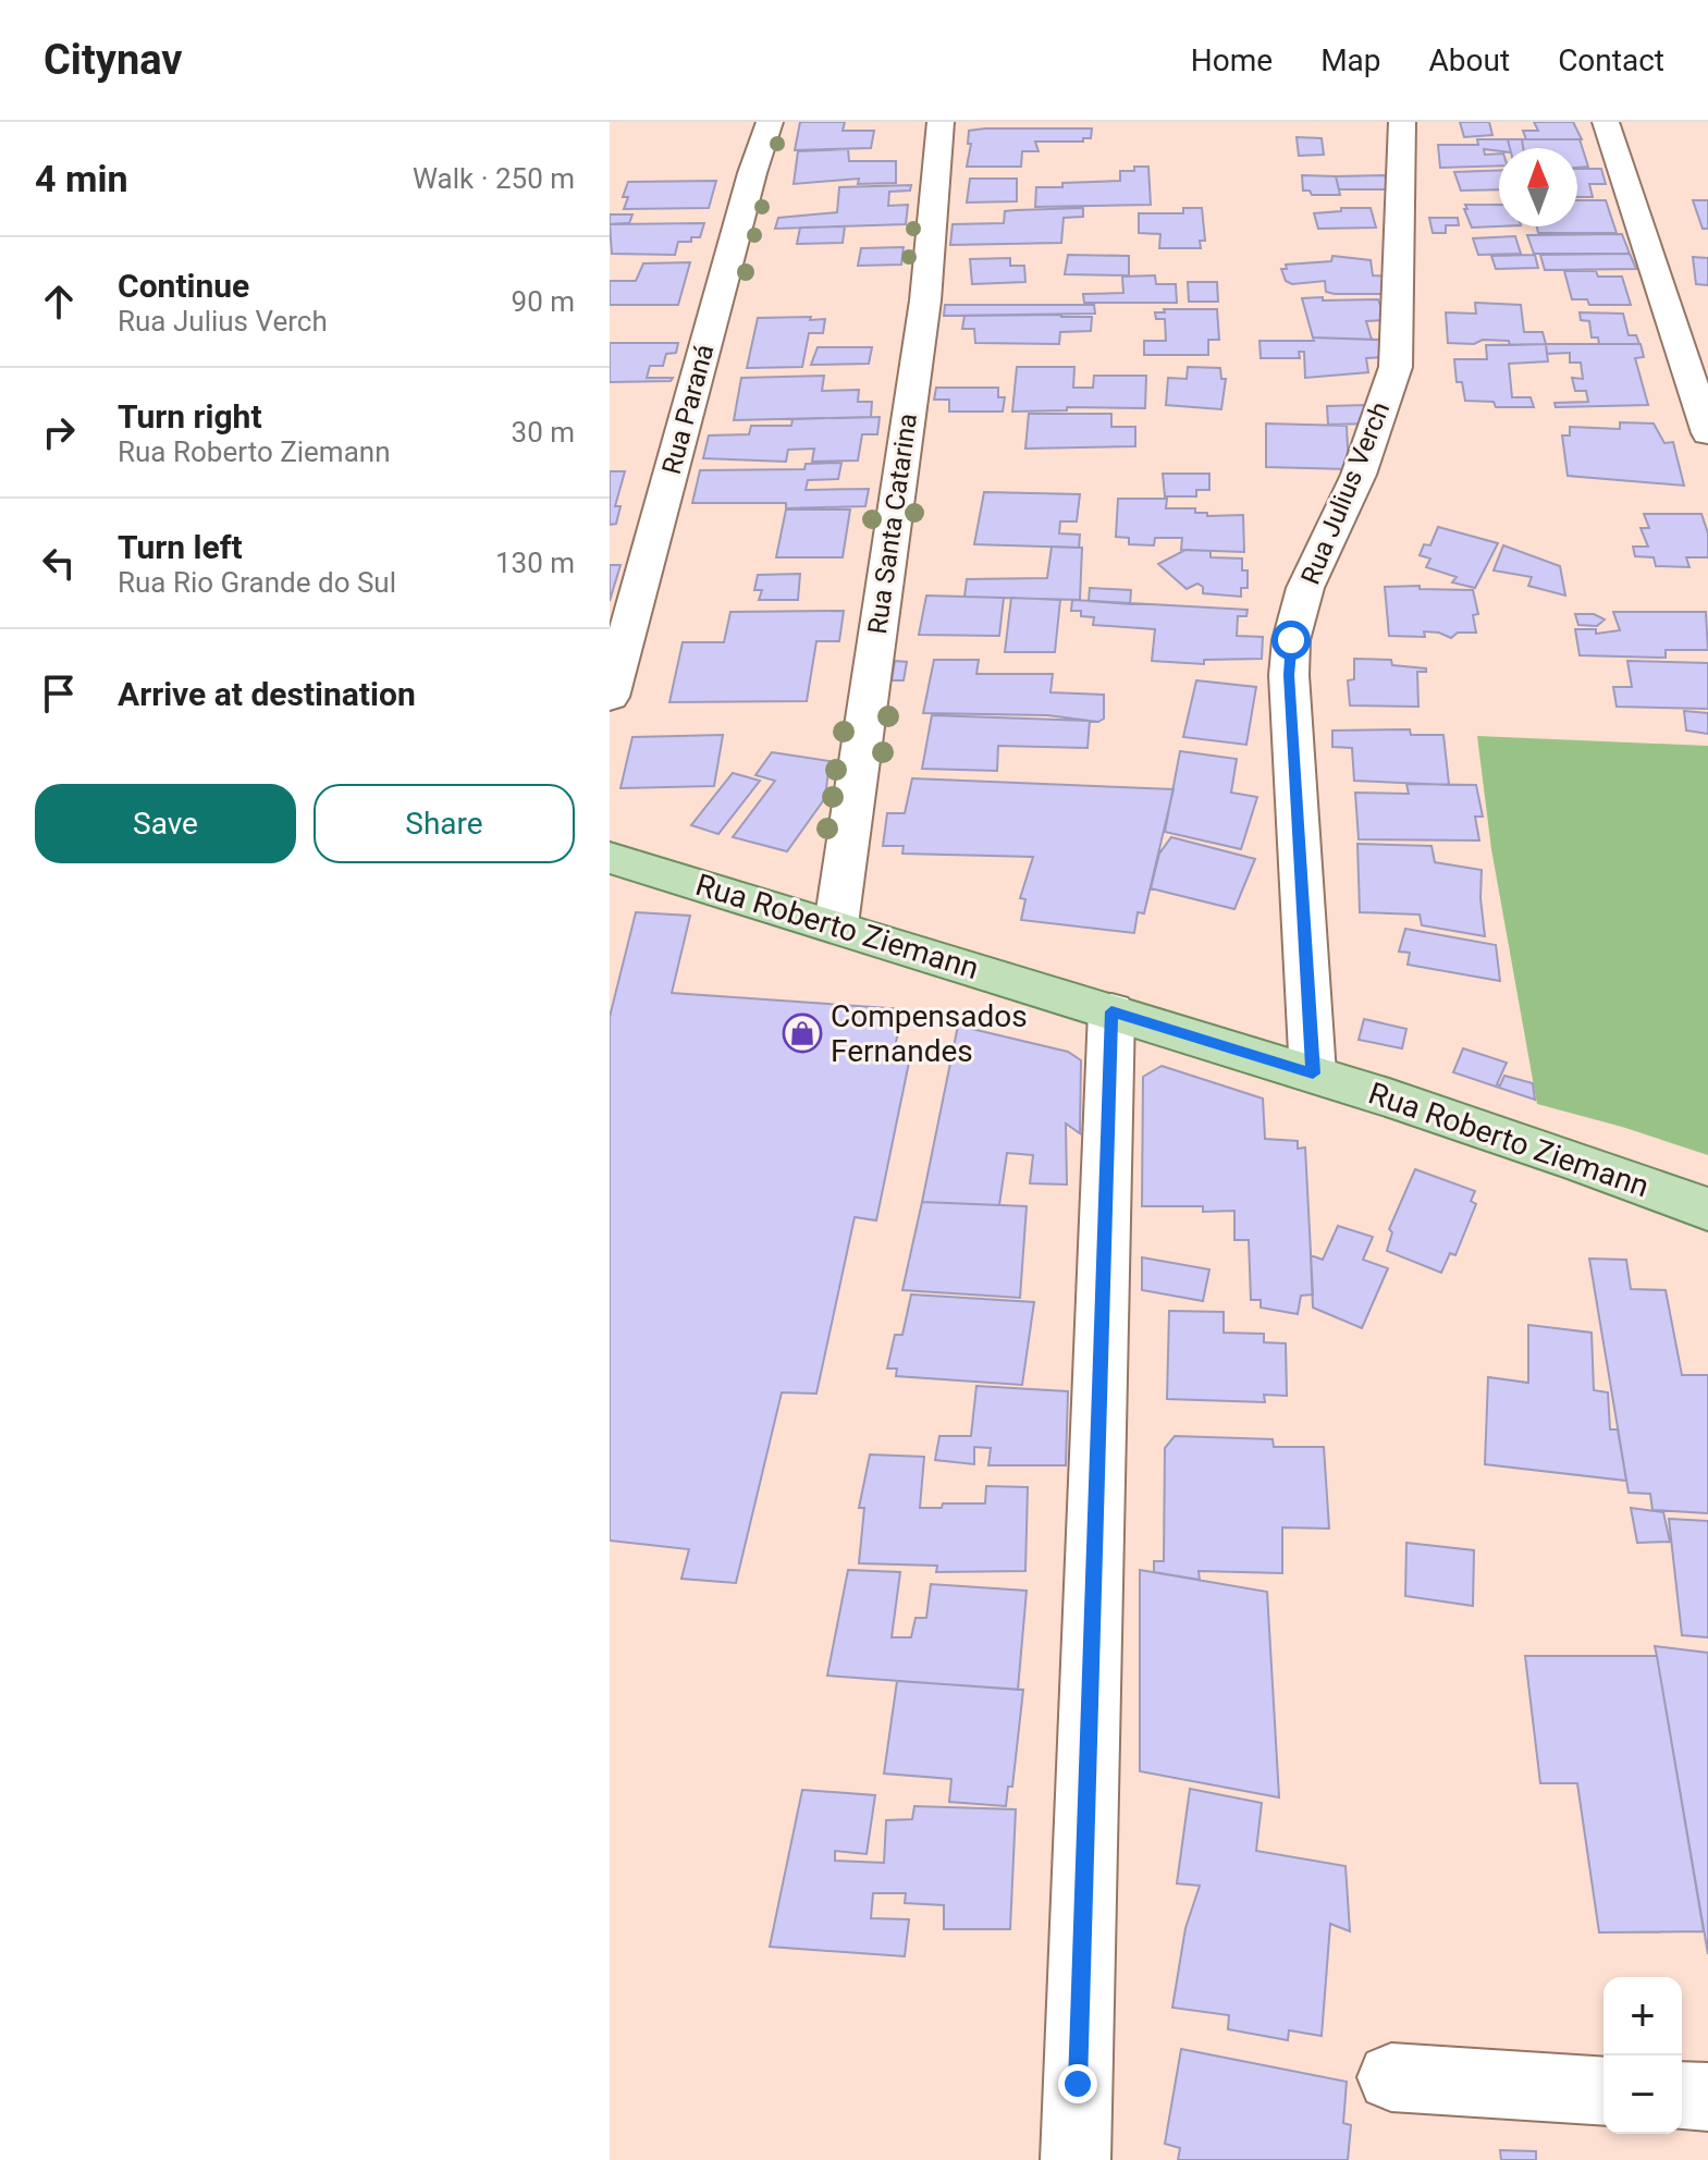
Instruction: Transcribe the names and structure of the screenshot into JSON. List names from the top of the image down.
{
  "streets": {
    "main road": ["Rua Roberto Ziemann"],
    "street": ["Rua Paraná", "Rua Julius Verch", "Rua Santa Catarina"]
  },
  "crossings": [
    ["Rua Julius Verch", "Rua Roberto Ziemann"],
    ["Rua Santa Catarina", "Rua Roberto Ziemann"]
  ],
  "places": {
    "shop": ["Compensados Fernandes"]
  },
  "north": "top",
  "page": {
    "header": "Citynav",
    "nav": [
      "Home",
      "Map",
      "About",
      "Contact"
    ],
    "heading": ["4 min", "Walk · 250 m"],
    "list": [
      ["Continue", "Rua Julius Verch", "90 m"],
      ["Turn right", "Rua Roberto Ziemann", "30 m"],
      ["Turn left", "Rua Rio Grande do Sul", "130 m"],
      "Arrive at destination"
    ],
    "buttons": ["Save", "Share"],
    "map_buttons": ["+", "−"]
  }
}
